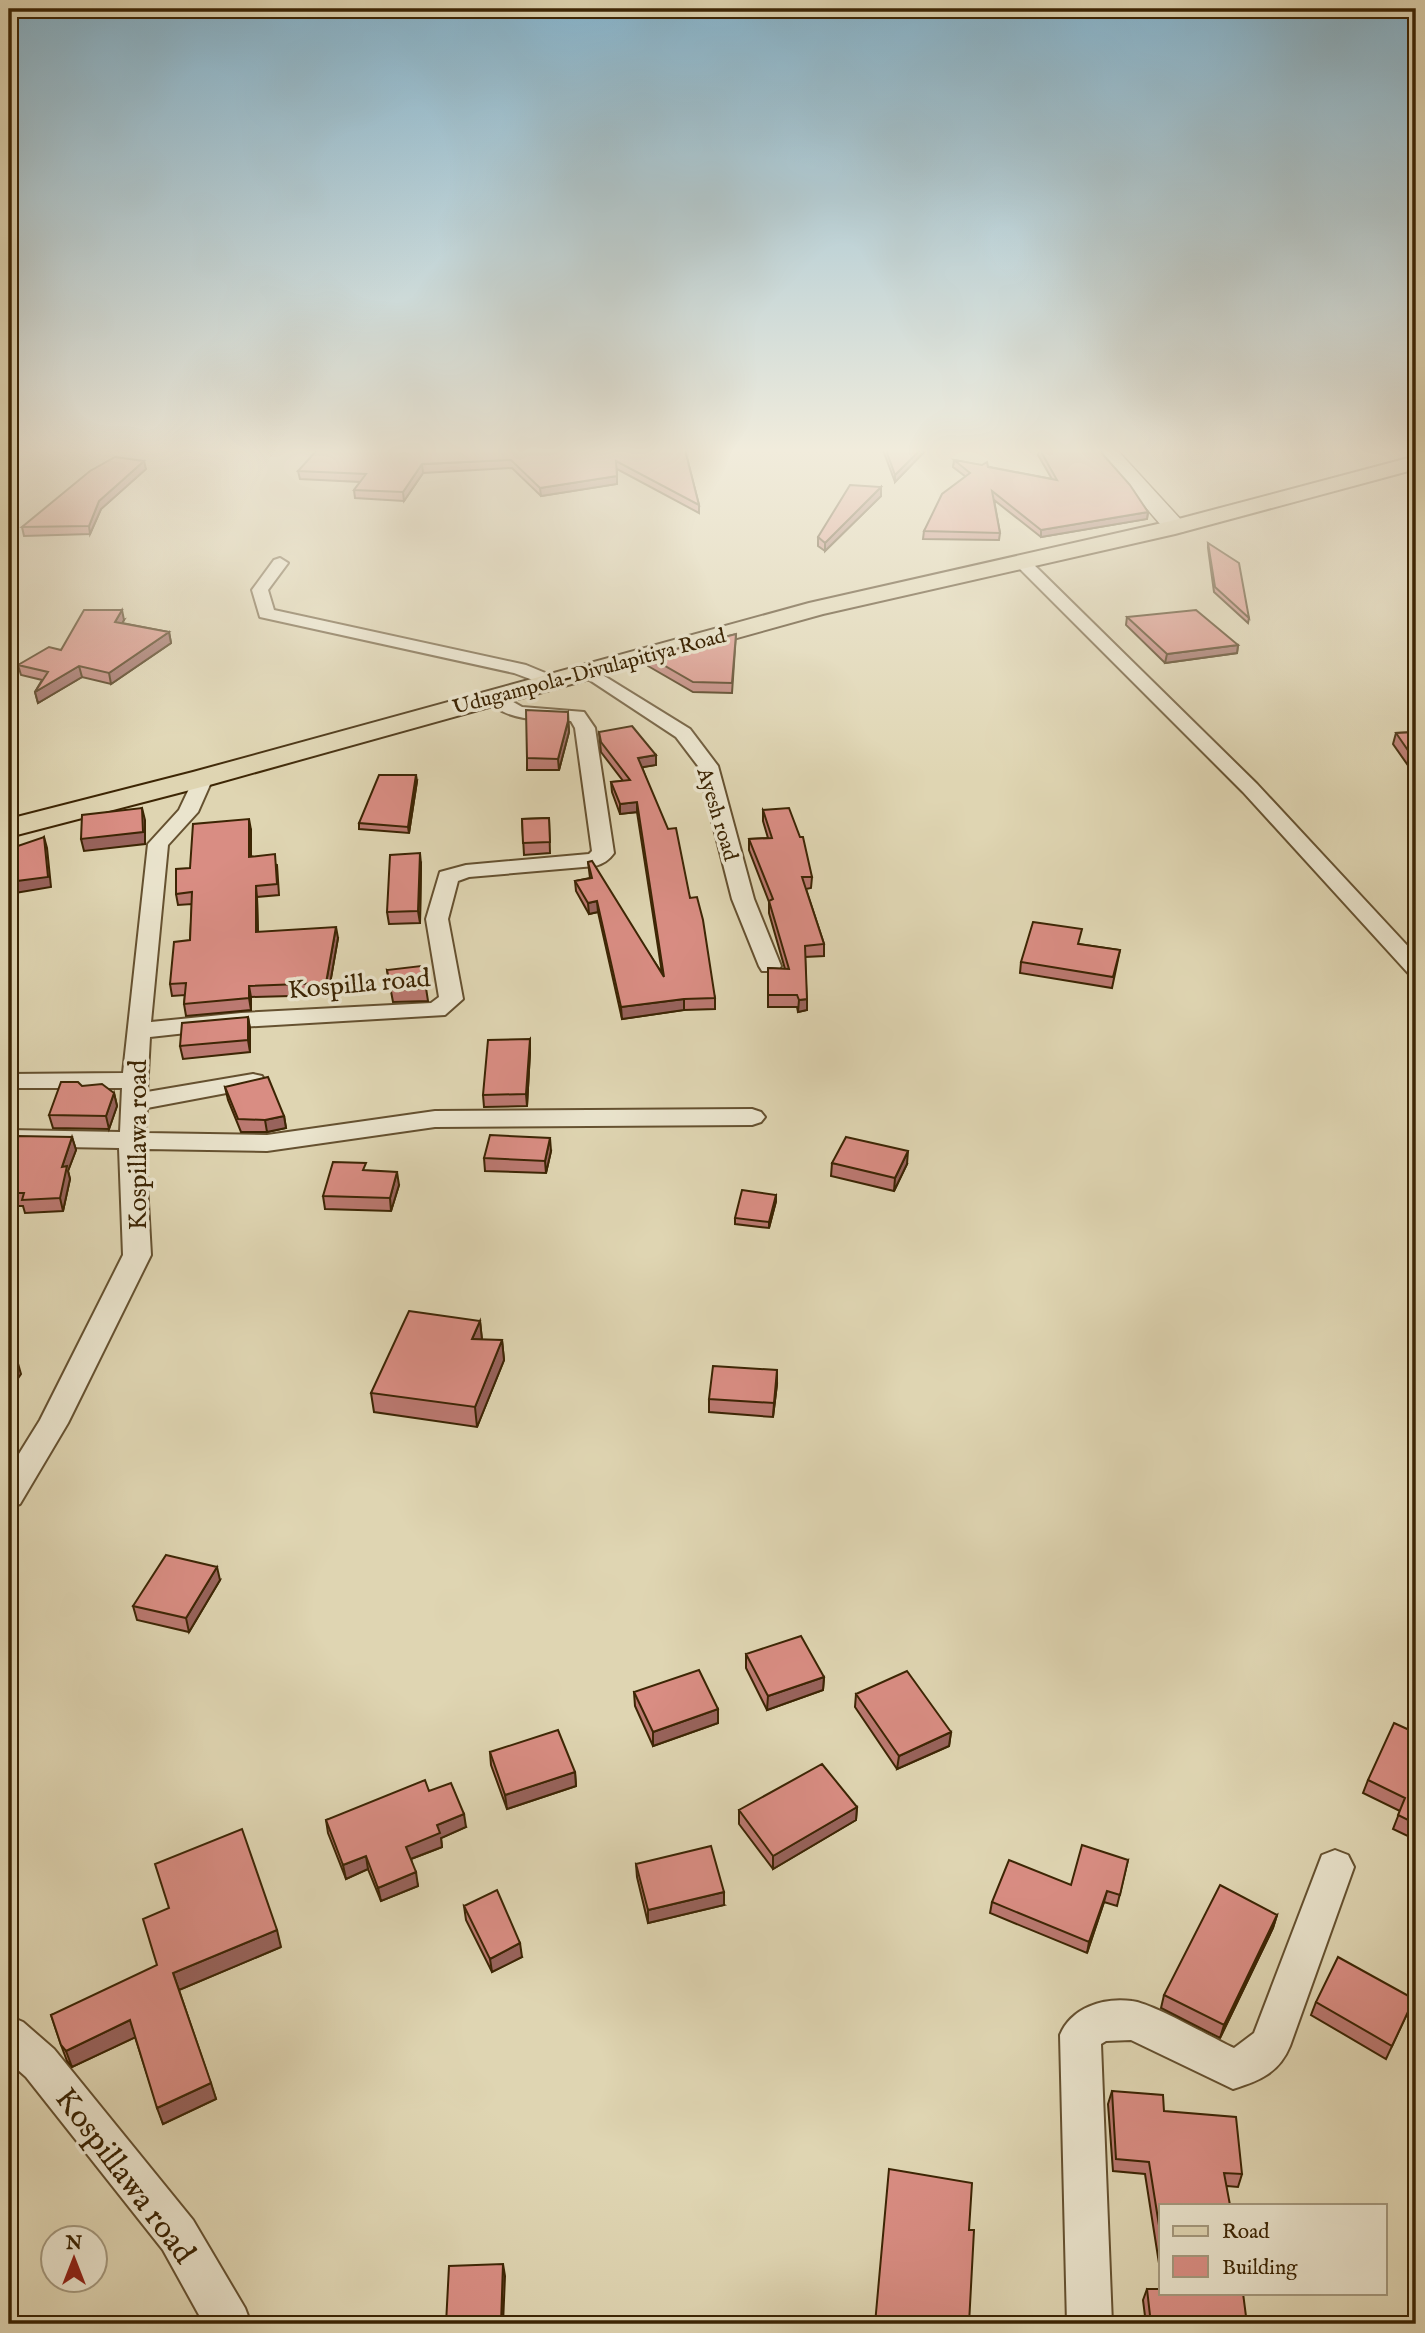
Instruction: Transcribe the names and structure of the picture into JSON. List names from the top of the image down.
{
  "streets": {
    "main road": ["Udugampola-Divulapitiya Road"],
    "street": ["Ayesh road", "Kospilla road", "Kospillawa road"]
  },
  "crossings": [
    ["Udugampola-Divulapitiya Road", "Ayesh road"],
    ["Udugampola-Divulapitiya Road", "Kospilla road"],
    ["Udugampola-Divulapitiya Road", "Kospillawa road"],
    ["Kospilla road", "Kospillawa road"]
  ],
  "legend": ["Road", "Building"],
  "north": "top"
}
